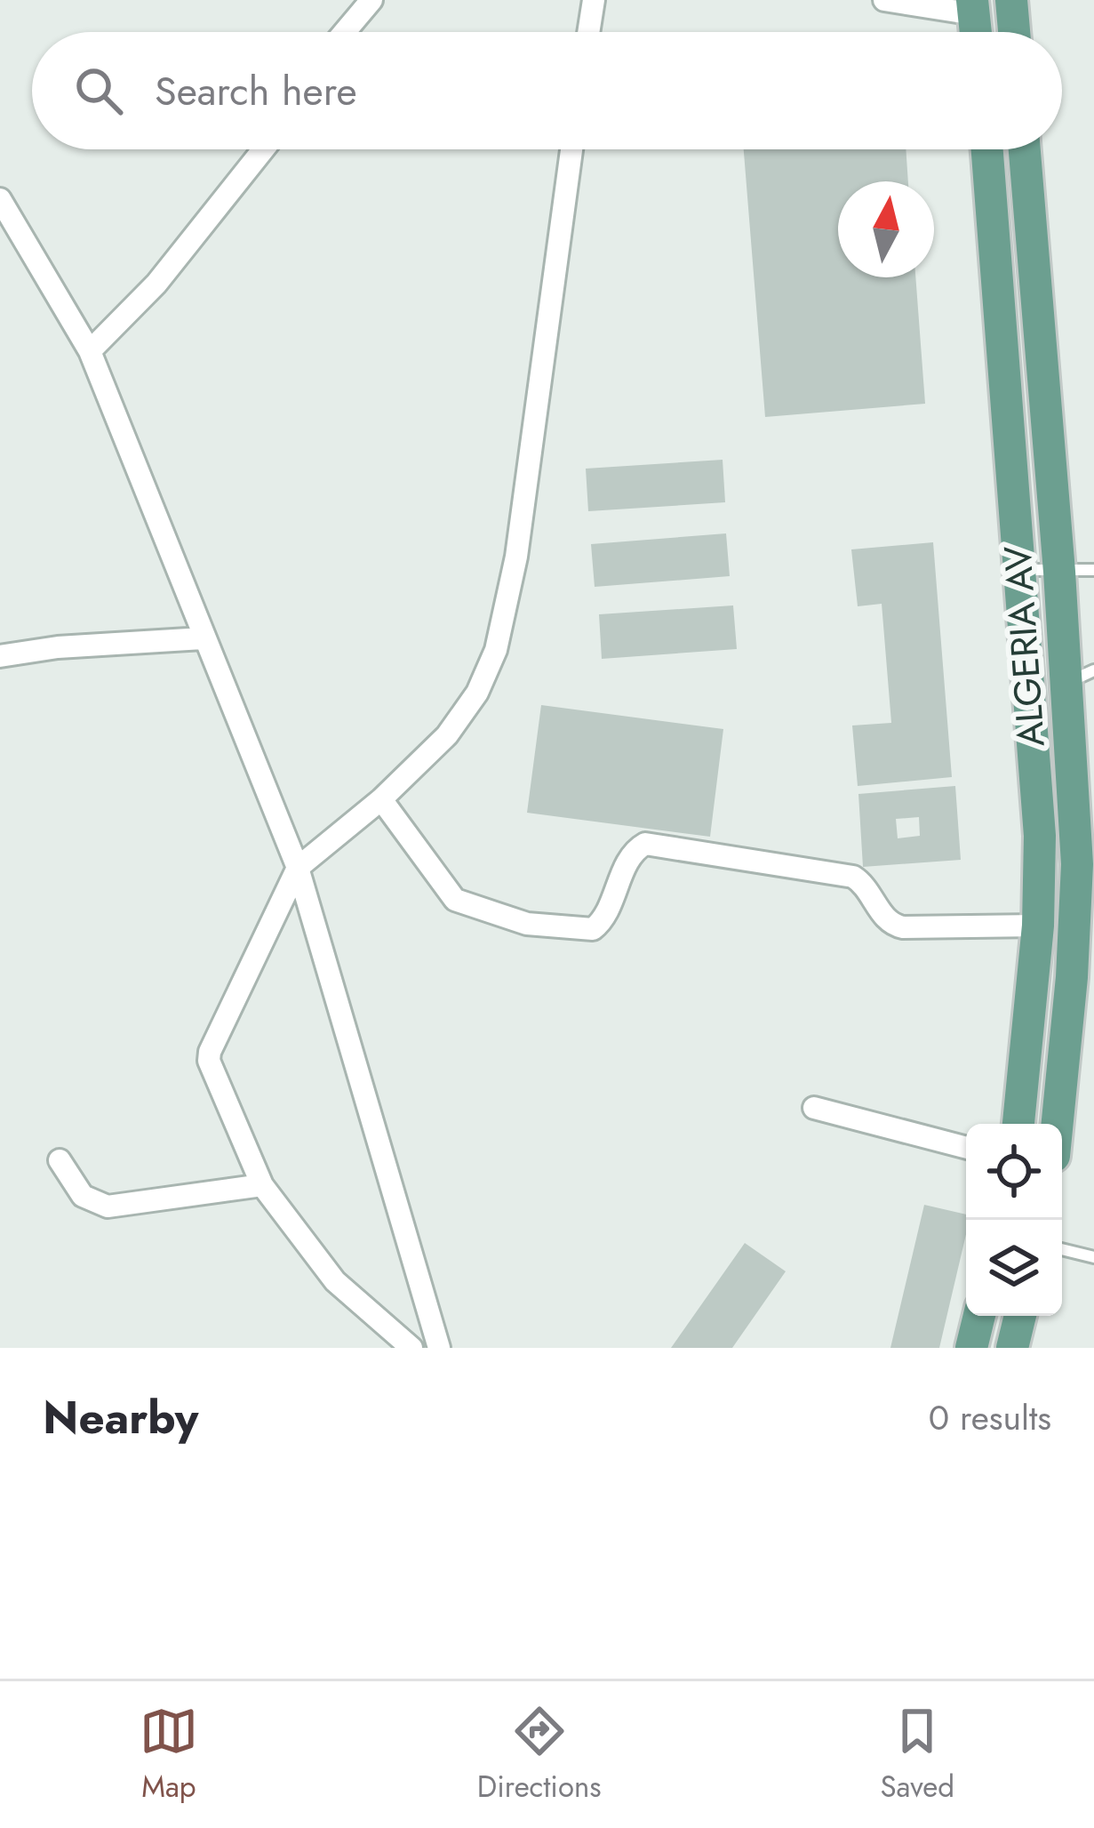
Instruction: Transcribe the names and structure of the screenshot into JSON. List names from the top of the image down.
{
  "streets": {
    "main road": ["ALGERIA AV"]
  },
  "north": "top",
  "page": {
    "search": "Search here",
    "heading": ["Nearby", "0 results"],
    "nav": ["Map", "Directions", "Saved"]
  }
}
